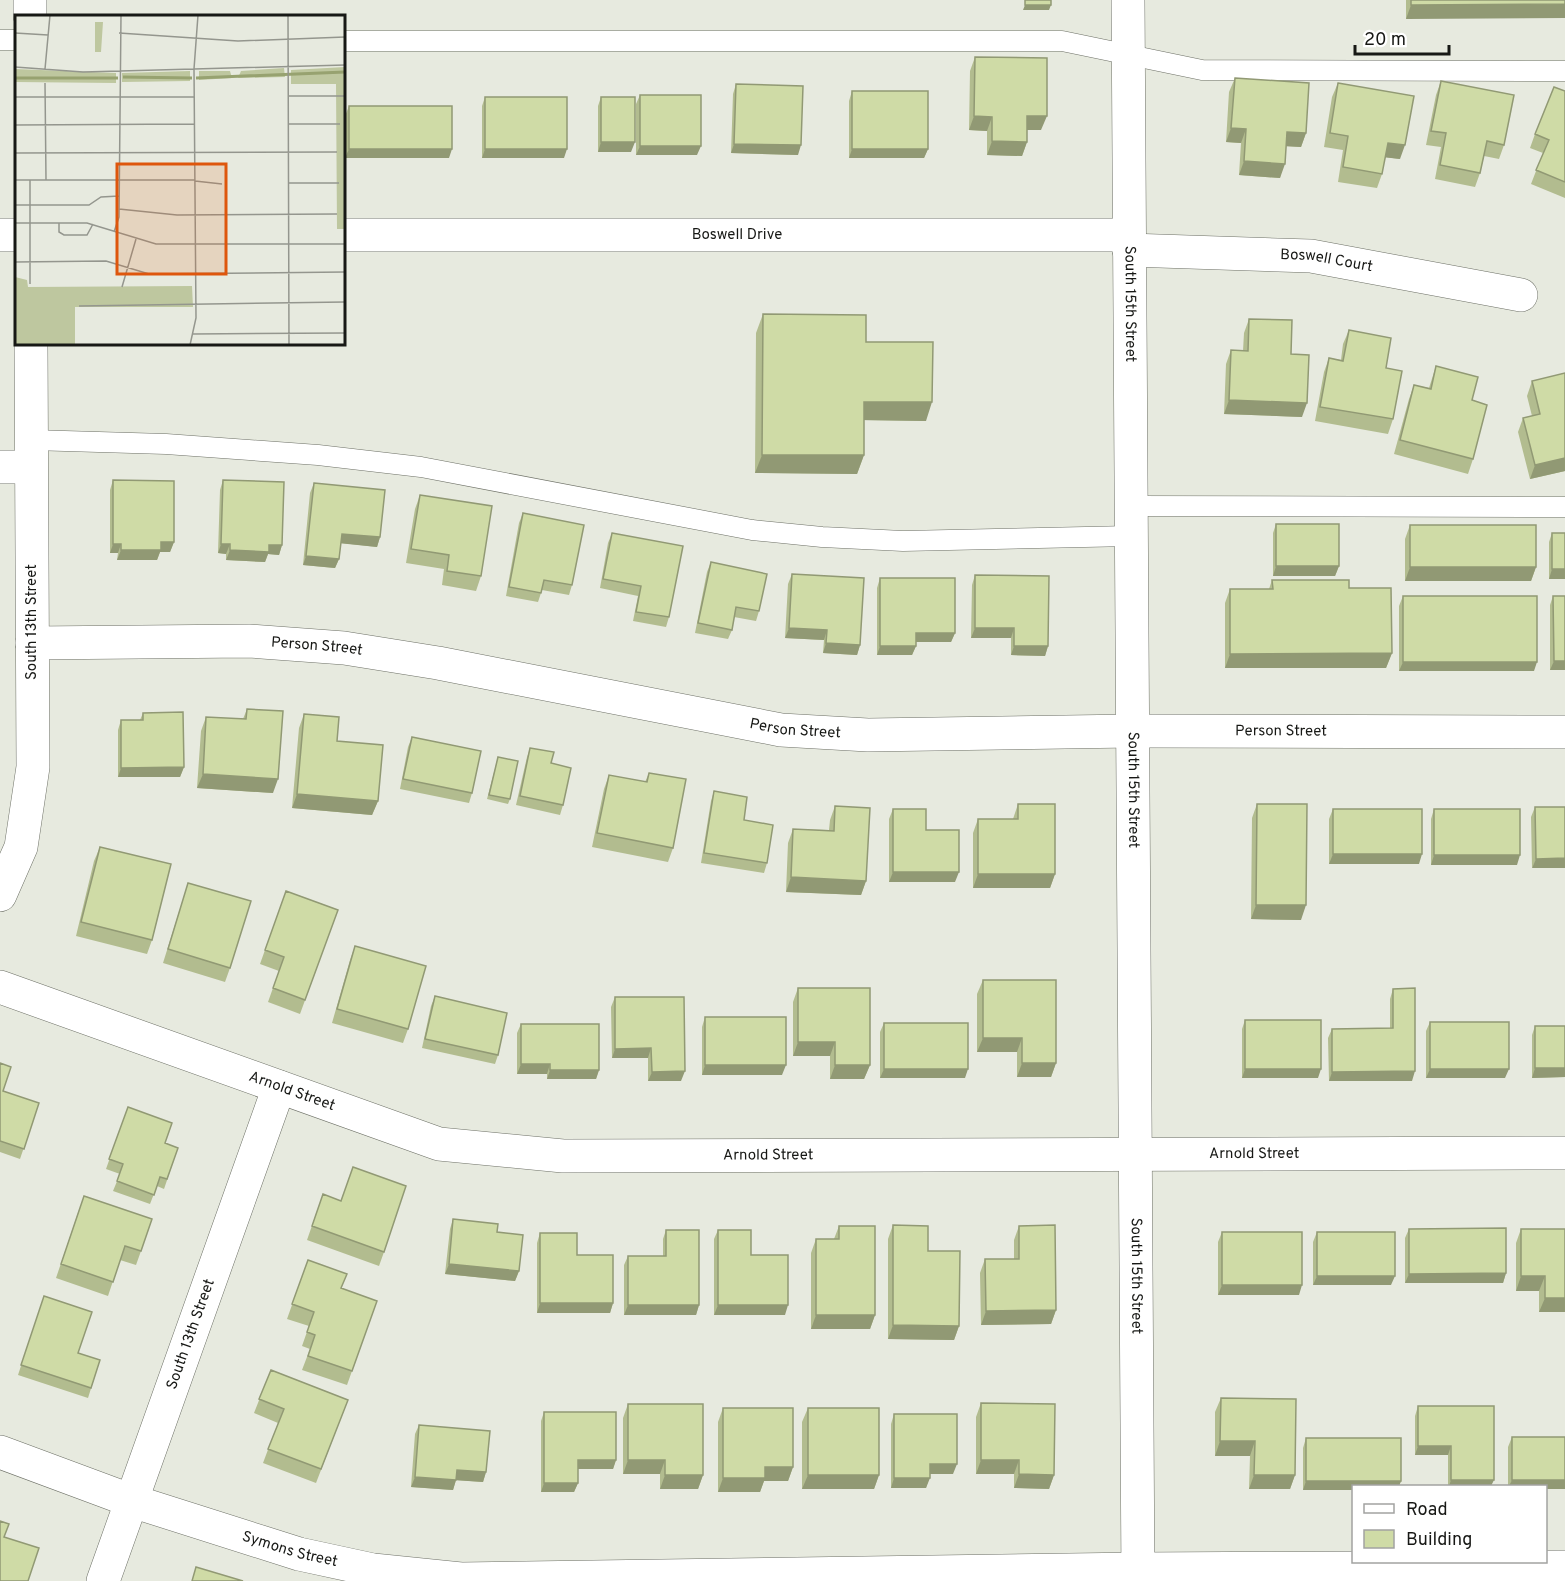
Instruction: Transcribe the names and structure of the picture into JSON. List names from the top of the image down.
{
  "streets": {
    "street": [
      "Boswell Drive",
      "Boswell Court",
      "South 15th Street",
      "South 13th Street",
      "Person Street",
      "Arnold Street",
      "Symons Street"
    ]
  },
  "crossings": [
    ["Boswell Drive", "Boswell Court"],
    ["Boswell Drive", "South 15th Street"],
    ["Boswell Court", "South 15th Street"],
    ["South 15th Street", "Person Street"],
    ["South 15th Street", "Arnold Street"],
    ["South 15th Street", "Symons Street"],
    ["South 13th Street", "Person Street"],
    ["South 13th Street", "Arnold Street"],
    ["South 13th Street", "Symons Street"]
  ],
  "legend": ["Road", "Building"],
  "scale_bar": "20 m"
}
